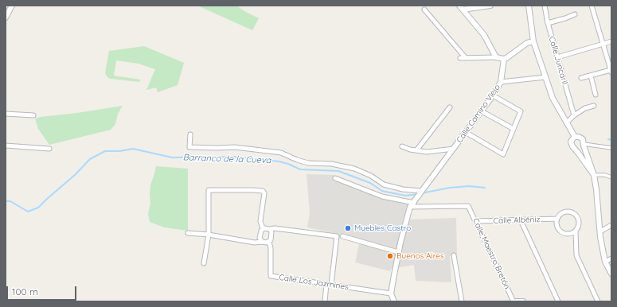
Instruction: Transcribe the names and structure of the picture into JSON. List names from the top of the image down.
{
  "streets": {
    "street": [
      "Calle Juncaril",
      "Calle Camino Viejo",
      "Calle Albéniz",
      "Calle Maestro Bretón",
      "Calle Los Jazmines"
    ]
  },
  "crossings": [
    ["Calle Camino Viejo", "Calle Maestro Bretón"],
    ["Calle Albéniz", "Calle Maestro Bretón"]
  ],
  "water": ["Barranco de la Cueva"],
  "places": ["Muebles Castro", "Buenos Aires"],
  "scale_bar": "100 m"
}
